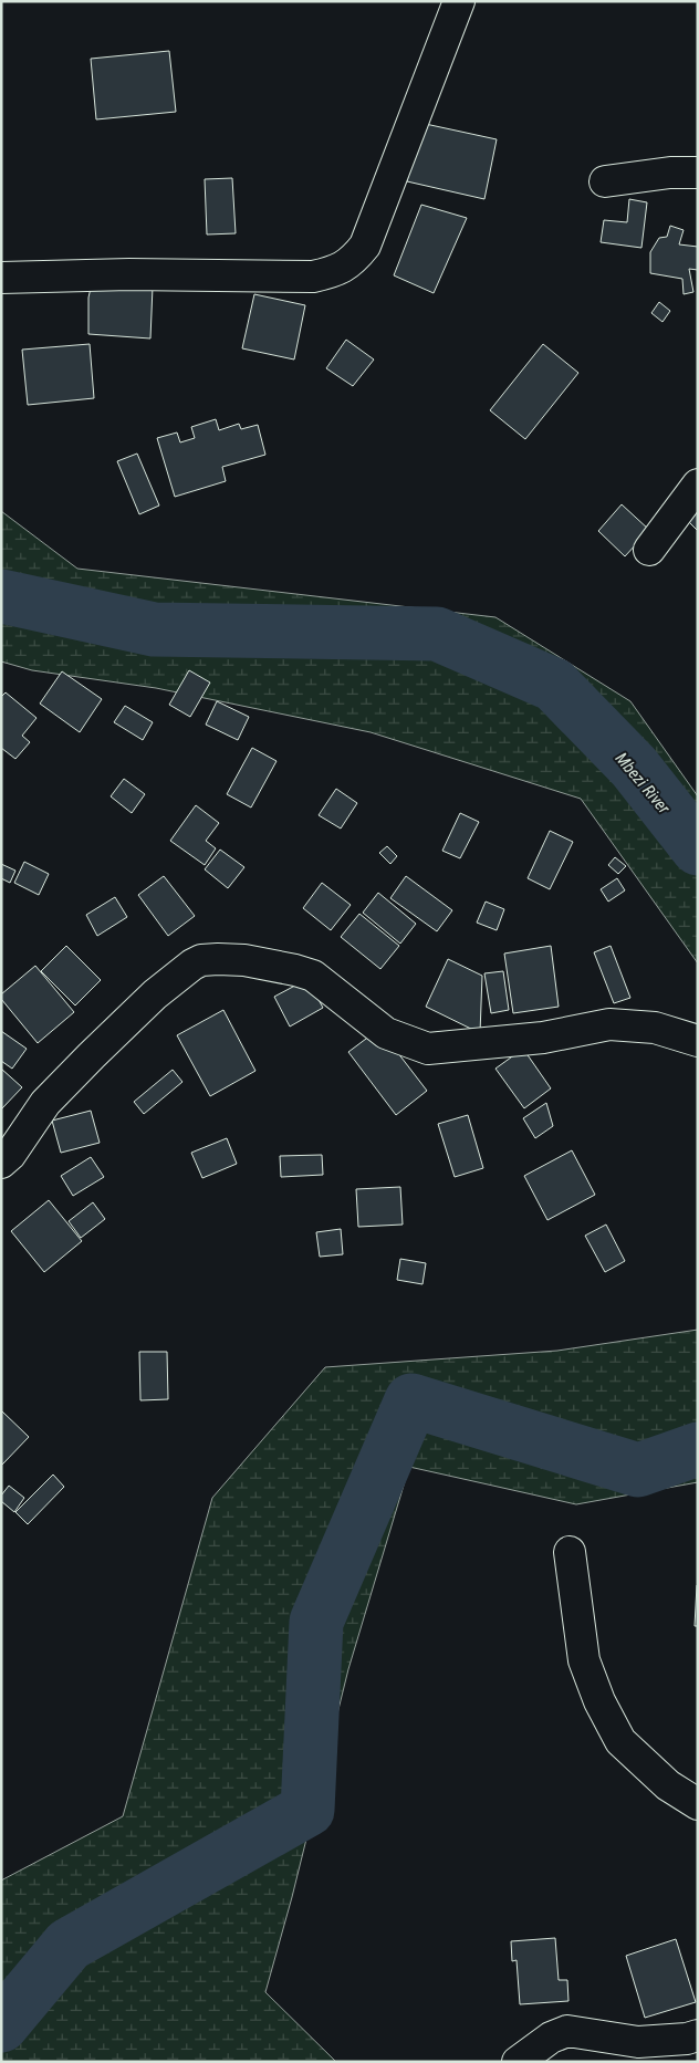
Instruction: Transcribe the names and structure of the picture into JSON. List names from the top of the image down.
{
  "water": ["Mbezi River"]
}
